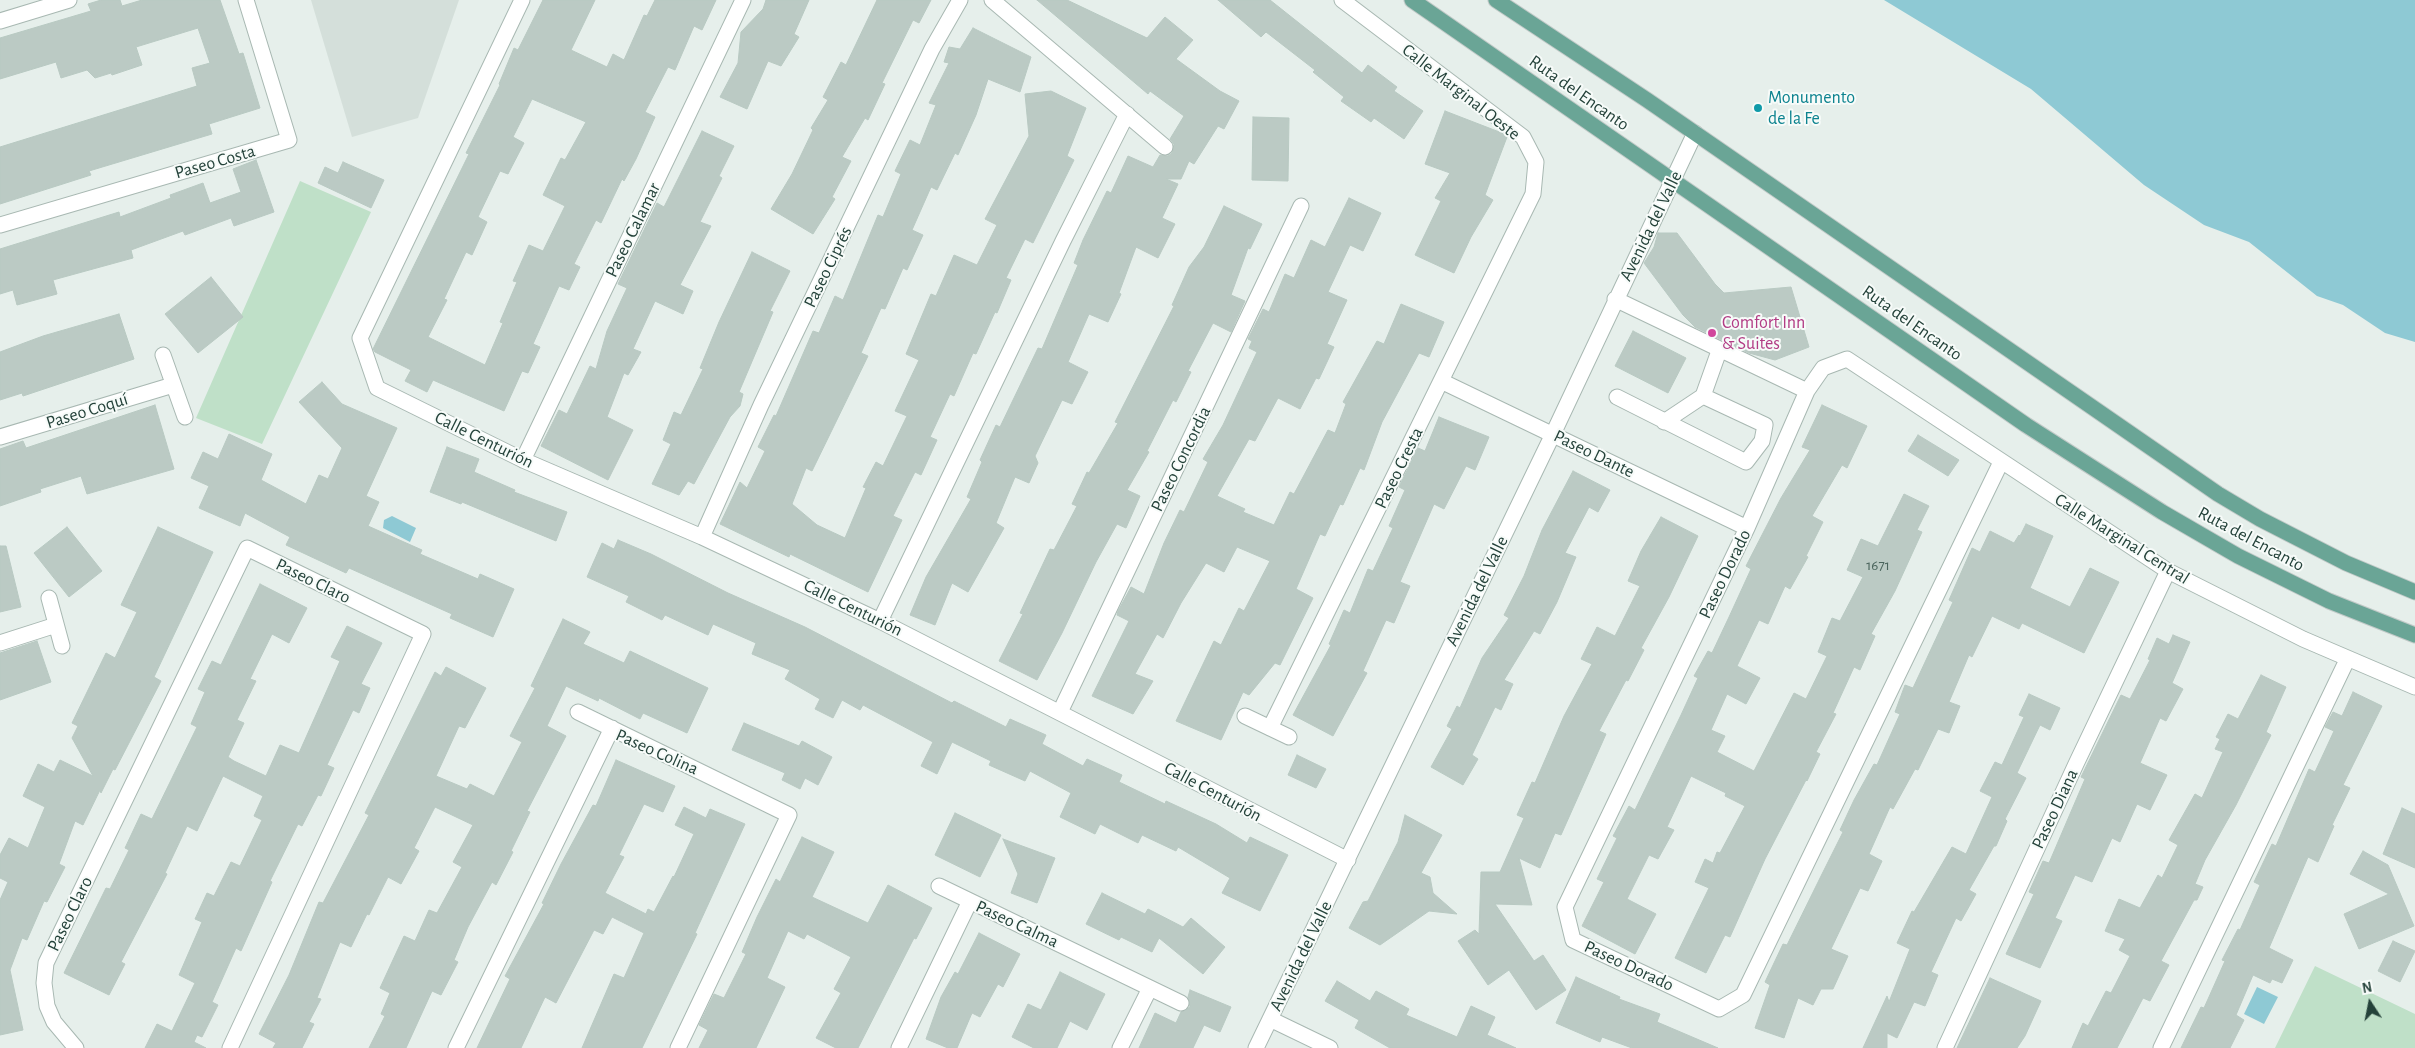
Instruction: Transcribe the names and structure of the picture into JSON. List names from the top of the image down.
{
  "streets": {
    "main road": ["Ruta del Encanto"],
    "street": [
      "Calle Marginal Oeste",
      "Paseo Costa",
      "Avenida del Valle",
      "Paseo Calamar",
      "Paseo Ciprés",
      "Paseo Coquí",
      "Calle Centurión",
      "Paseo Dante",
      "Paseo Concordia",
      "Paseo Cresta",
      "Calle Marginal Central",
      "Paseo Dorado",
      "Paseo Claro",
      "Paseo Colina",
      "Paseo Diana",
      "Paseo Calma"
    ]
  },
  "crossings": [
    ["Calle Marginal Oeste", "Paseo Cresta"],
    ["Ruta del Encanto", "Avenida del Valle"],
    ["Avenida del Valle", "Calle Centurión"],
    ["Avenida del Valle", "Paseo Dante"],
    ["Paseo Calamar", "Calle Centurión"],
    ["Paseo Ciprés", "Calle Centurión"],
    ["Calle Centurión", "Paseo Concordia"],
    ["Paseo Dante", "Paseo Cresta"],
    ["Paseo Dante", "Paseo Dorado"],
    ["Calle Marginal Central", "Paseo Dorado"],
    ["Calle Marginal Central", "Paseo Diana"]
  ],
  "places": ["Monumento de la Fe", "Comfort Inn & Suites"],
  "house_numbers": ["1671"],
  "north": "top"
}
